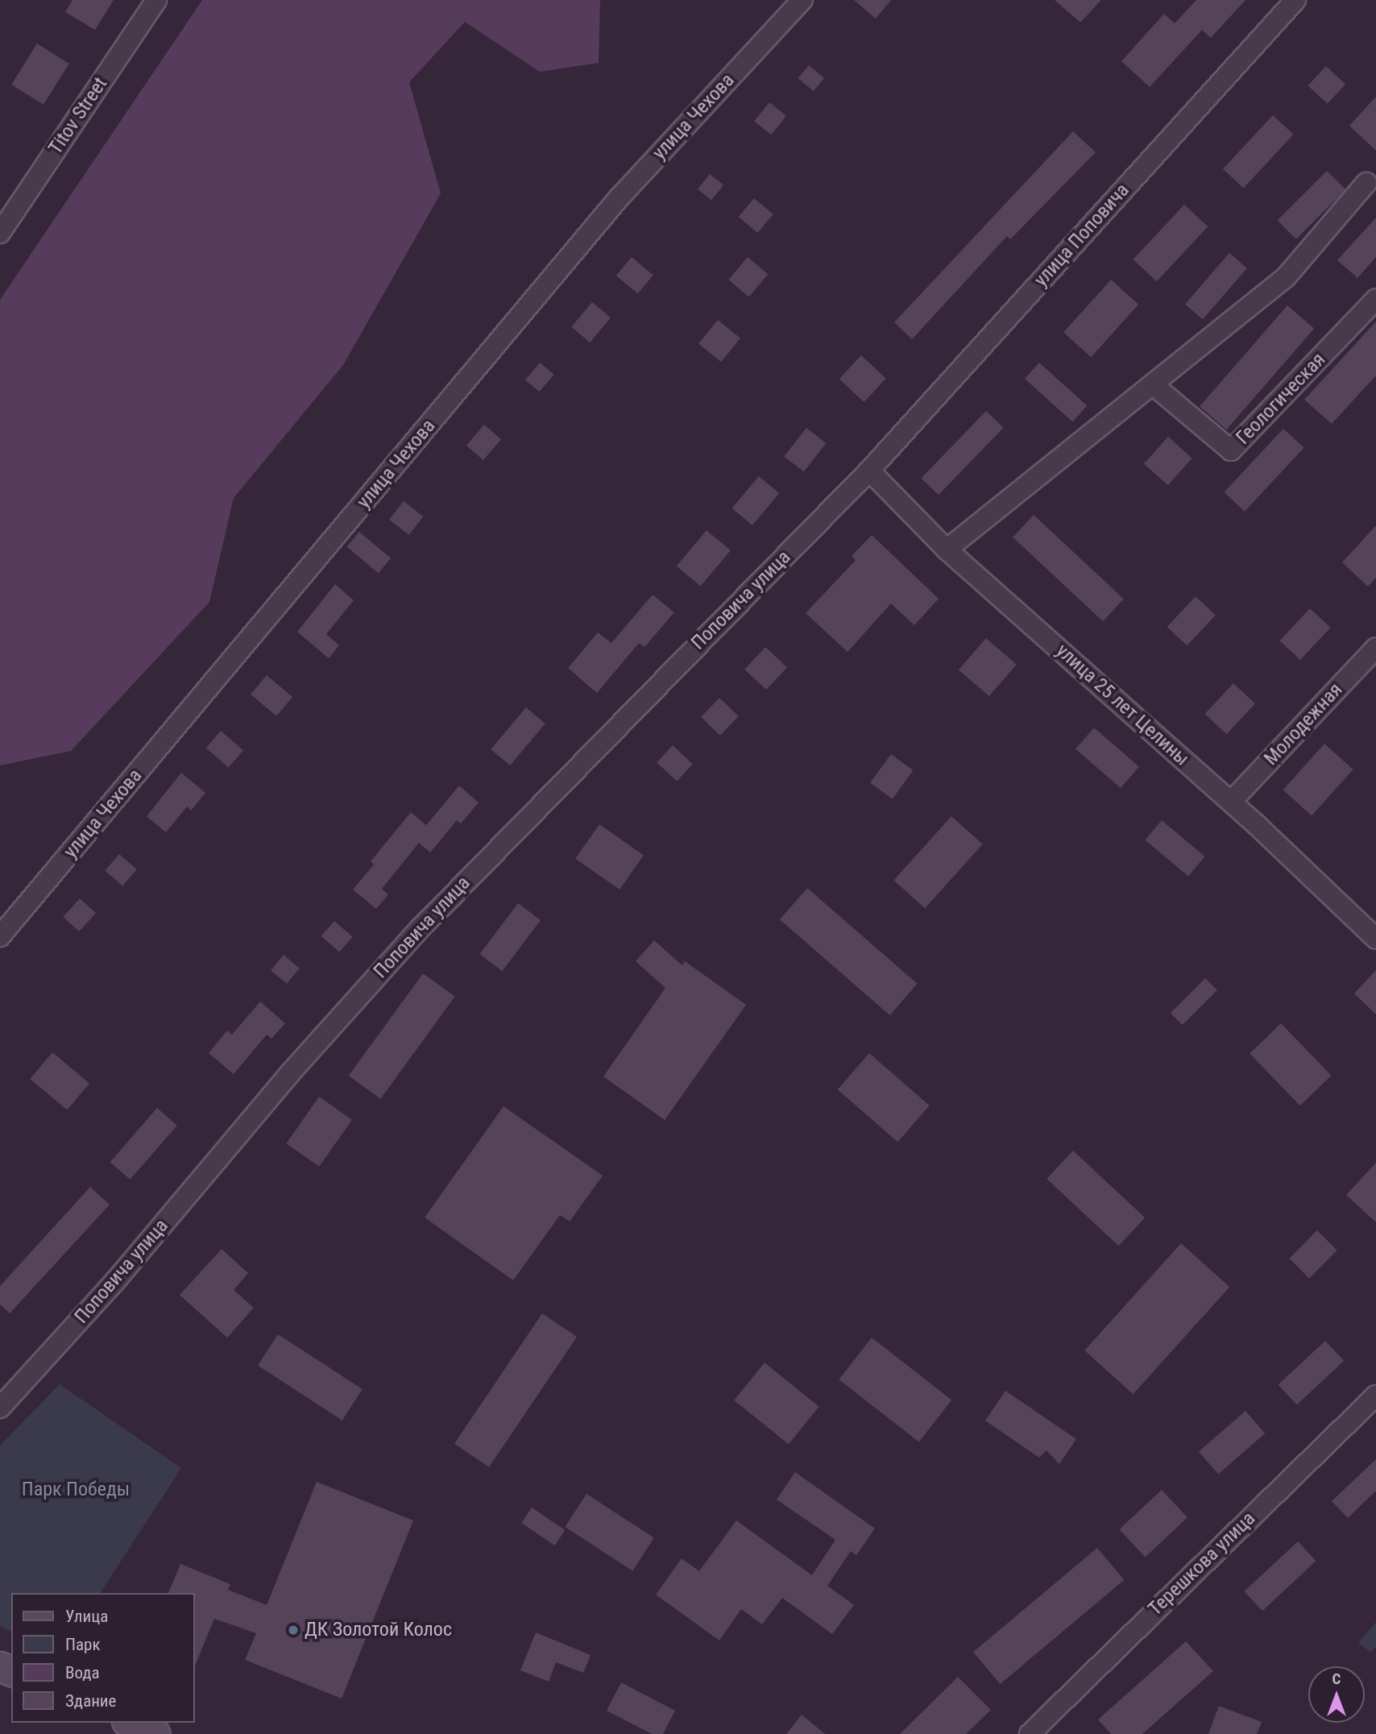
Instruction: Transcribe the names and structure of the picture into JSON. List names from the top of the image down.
{
  "streets": {
    "street": [
      "Titov Street",
      "улица Чехова",
      "улица Поповича",
      "Геологическая",
      "Поповича улица",
      "улица 25 лет Целины",
      "Молодежная",
      "Терешкова улица"
    ]
  },
  "crossings": [
    ["улица Поповича", "Поповича улица"],
    ["улица Поповича", "улица 25 лет Целины"],
    ["Поповича улица", "улица 25 лет Целины"],
    ["улица 25 лет Целины", "Молодежная"]
  ],
  "parks": ["Парк Победы"],
  "places": ["ДК Золотой Колос"],
  "legend": [
    "Улица",
    "Парк",
    "Вода",
    "Здание"
  ],
  "north": "top"
}
